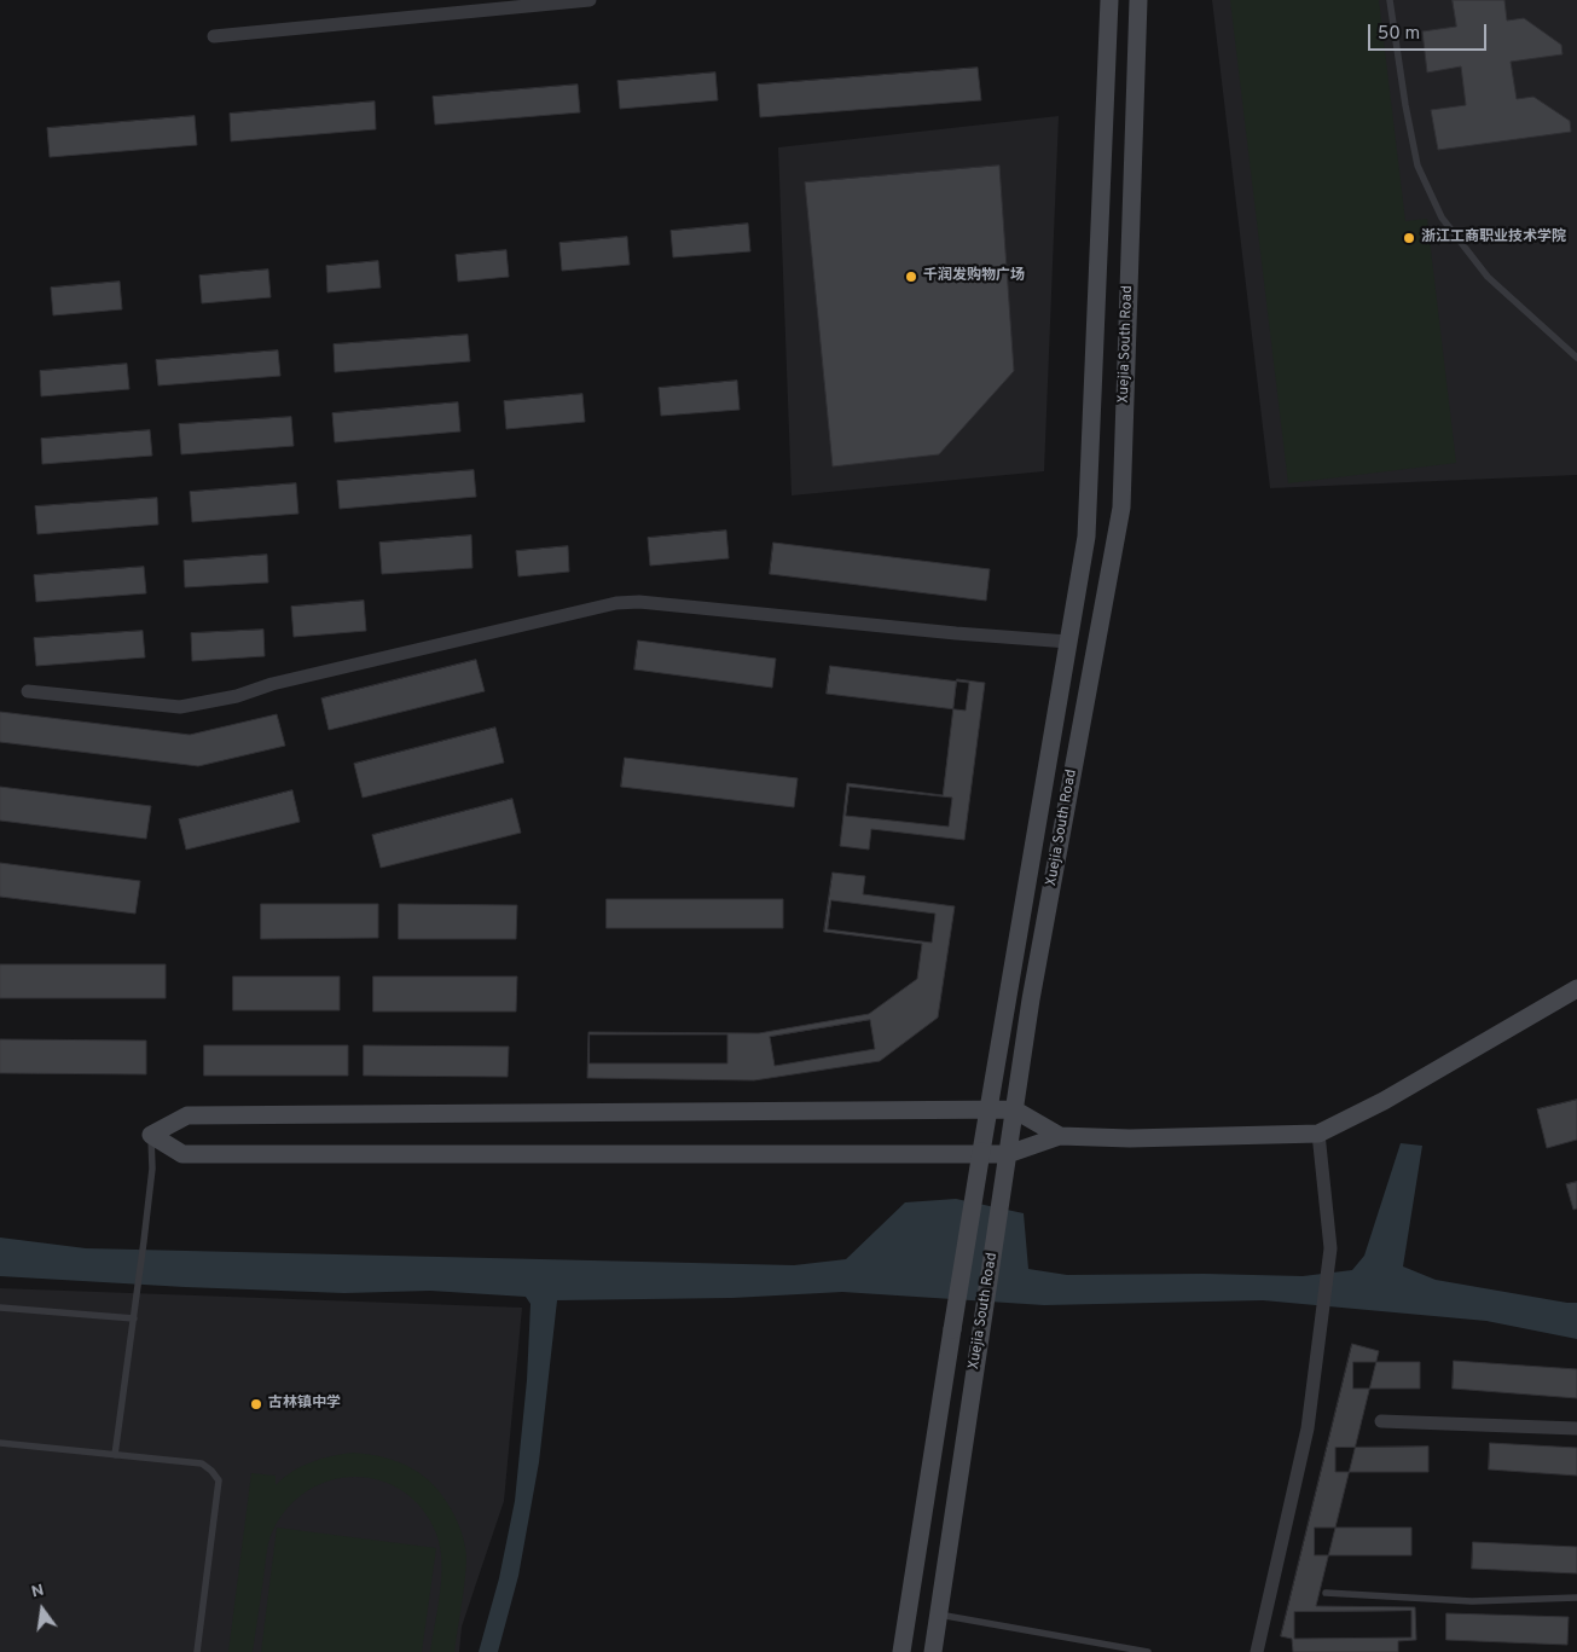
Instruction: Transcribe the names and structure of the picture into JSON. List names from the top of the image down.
{
  "streets": {
    "main road": ["Xuejia South Road"]
  },
  "places": ["浙江工商职业技术学院", "千润发购物广场", "古林镇中学"],
  "scale_bar": "50 m",
  "north": "top"
}
